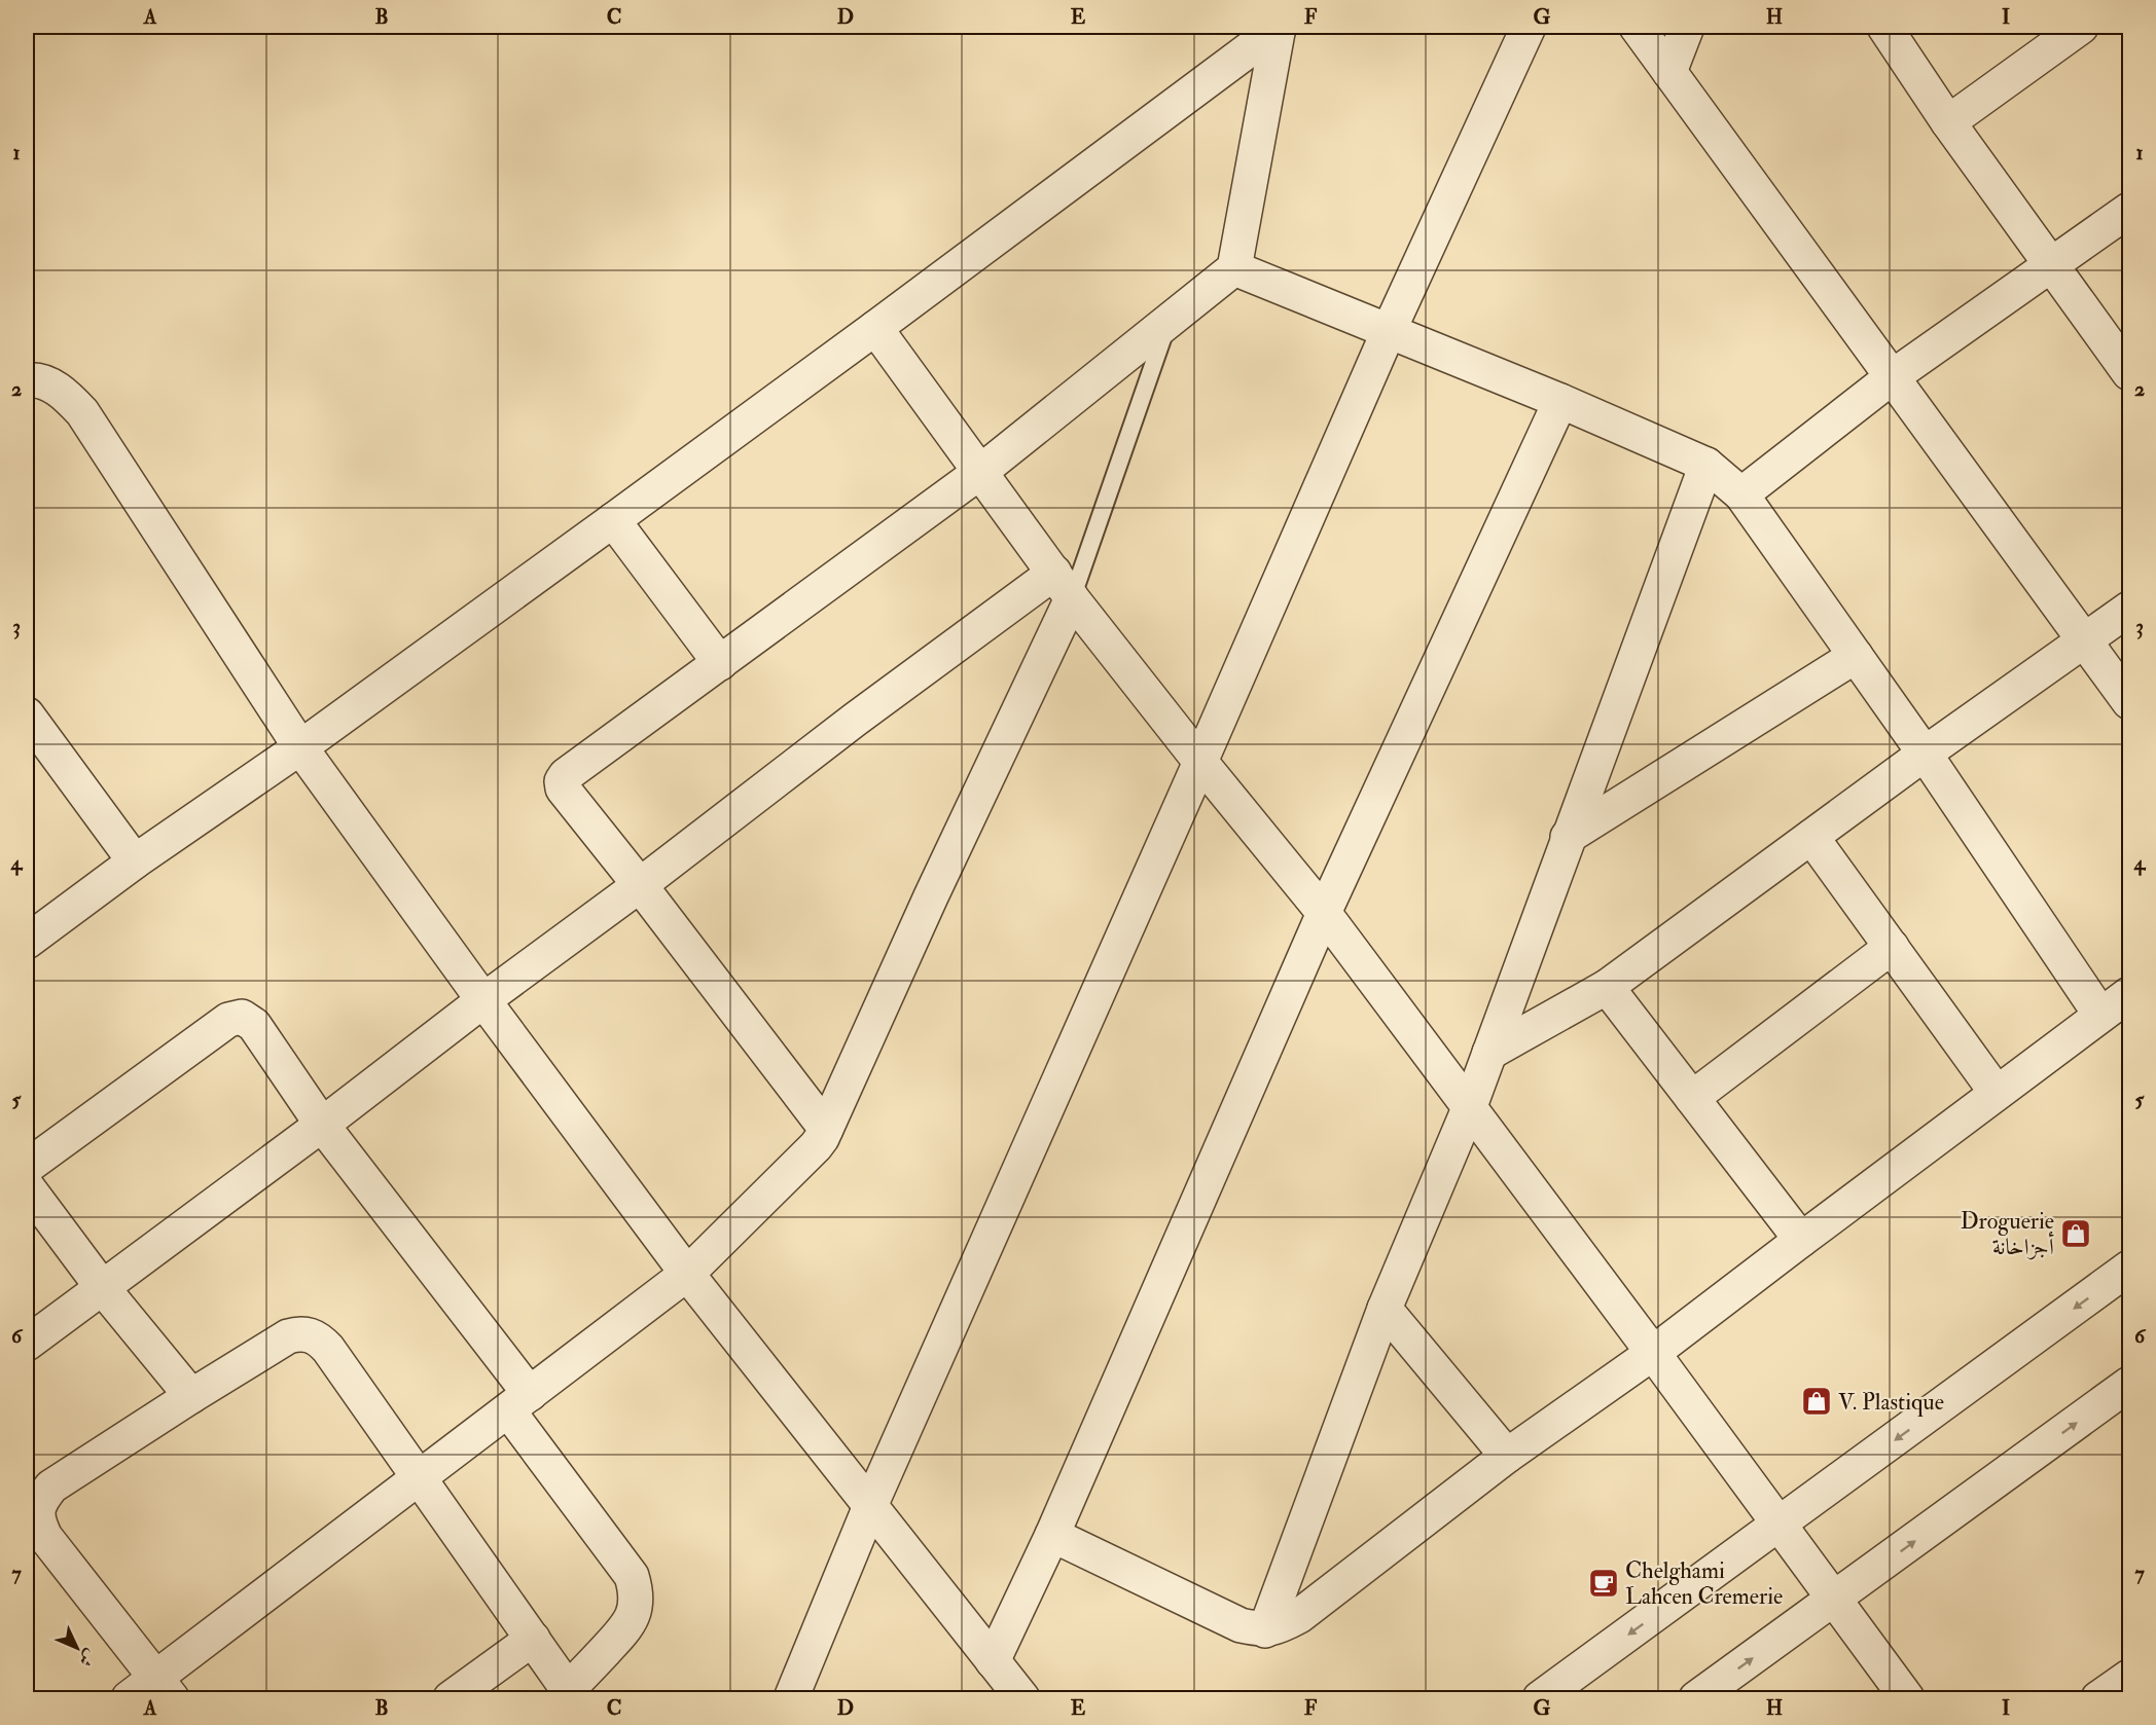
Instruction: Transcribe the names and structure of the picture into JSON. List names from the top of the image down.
{
  "places": {
    "shop": ["Droguerie أجزاخانة", "V. Plastique"],
    "cafe": ["Chelghami Lahcen Cremerie"]
  },
  "north": "bottom right",
  "grid": {
    "columns": [
      "A",
      "B",
      "C",
      "D",
      "E",
      "F",
      "G",
      "H",
      "I"
    ],
    "rows": [
      "1",
      "2",
      "3",
      "4",
      "5",
      "6",
      "7"
    ]
  }
}
